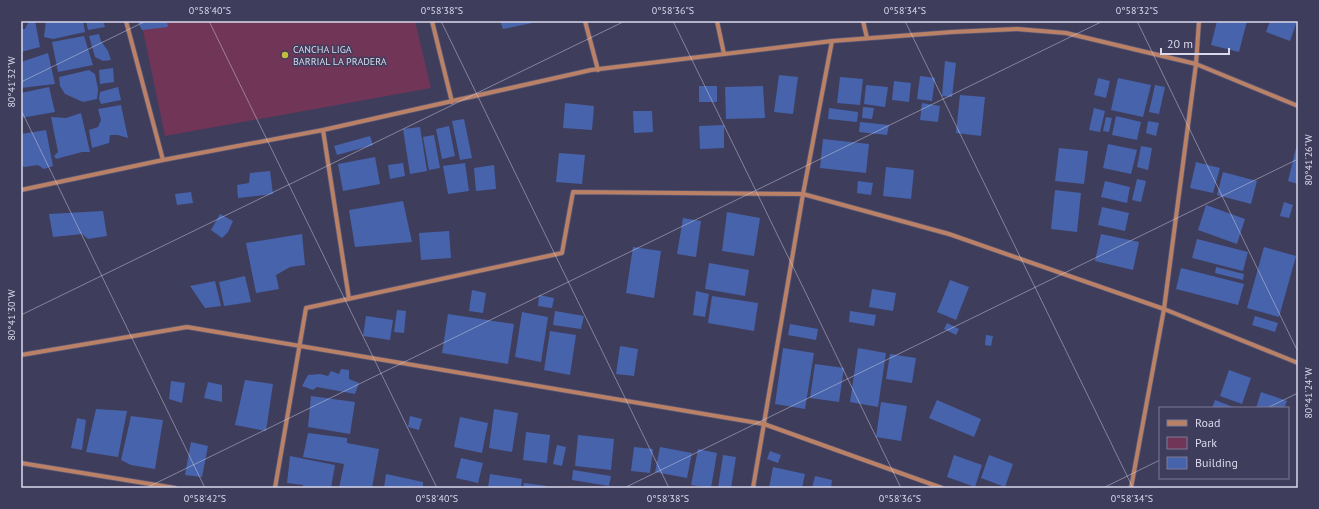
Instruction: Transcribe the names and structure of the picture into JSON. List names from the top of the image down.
{
  "places": ["CANCHA LIGA BARRIAL LA PRADERA"],
  "legend": ["Road", "Park", "Building"],
  "scale_bar": "20 m",
  "coordinates": [
    "0°58'40\"S",
    "0°58'38\"S",
    "0°58'36\"S",
    "0°58'34\"S",
    "0°58'32\"S",
    "80°41'32\"W",
    "80°41'26\"W",
    "80°41'30\"W",
    "80°41'24\"W",
    "0°58'42\"S"
  ]
}
